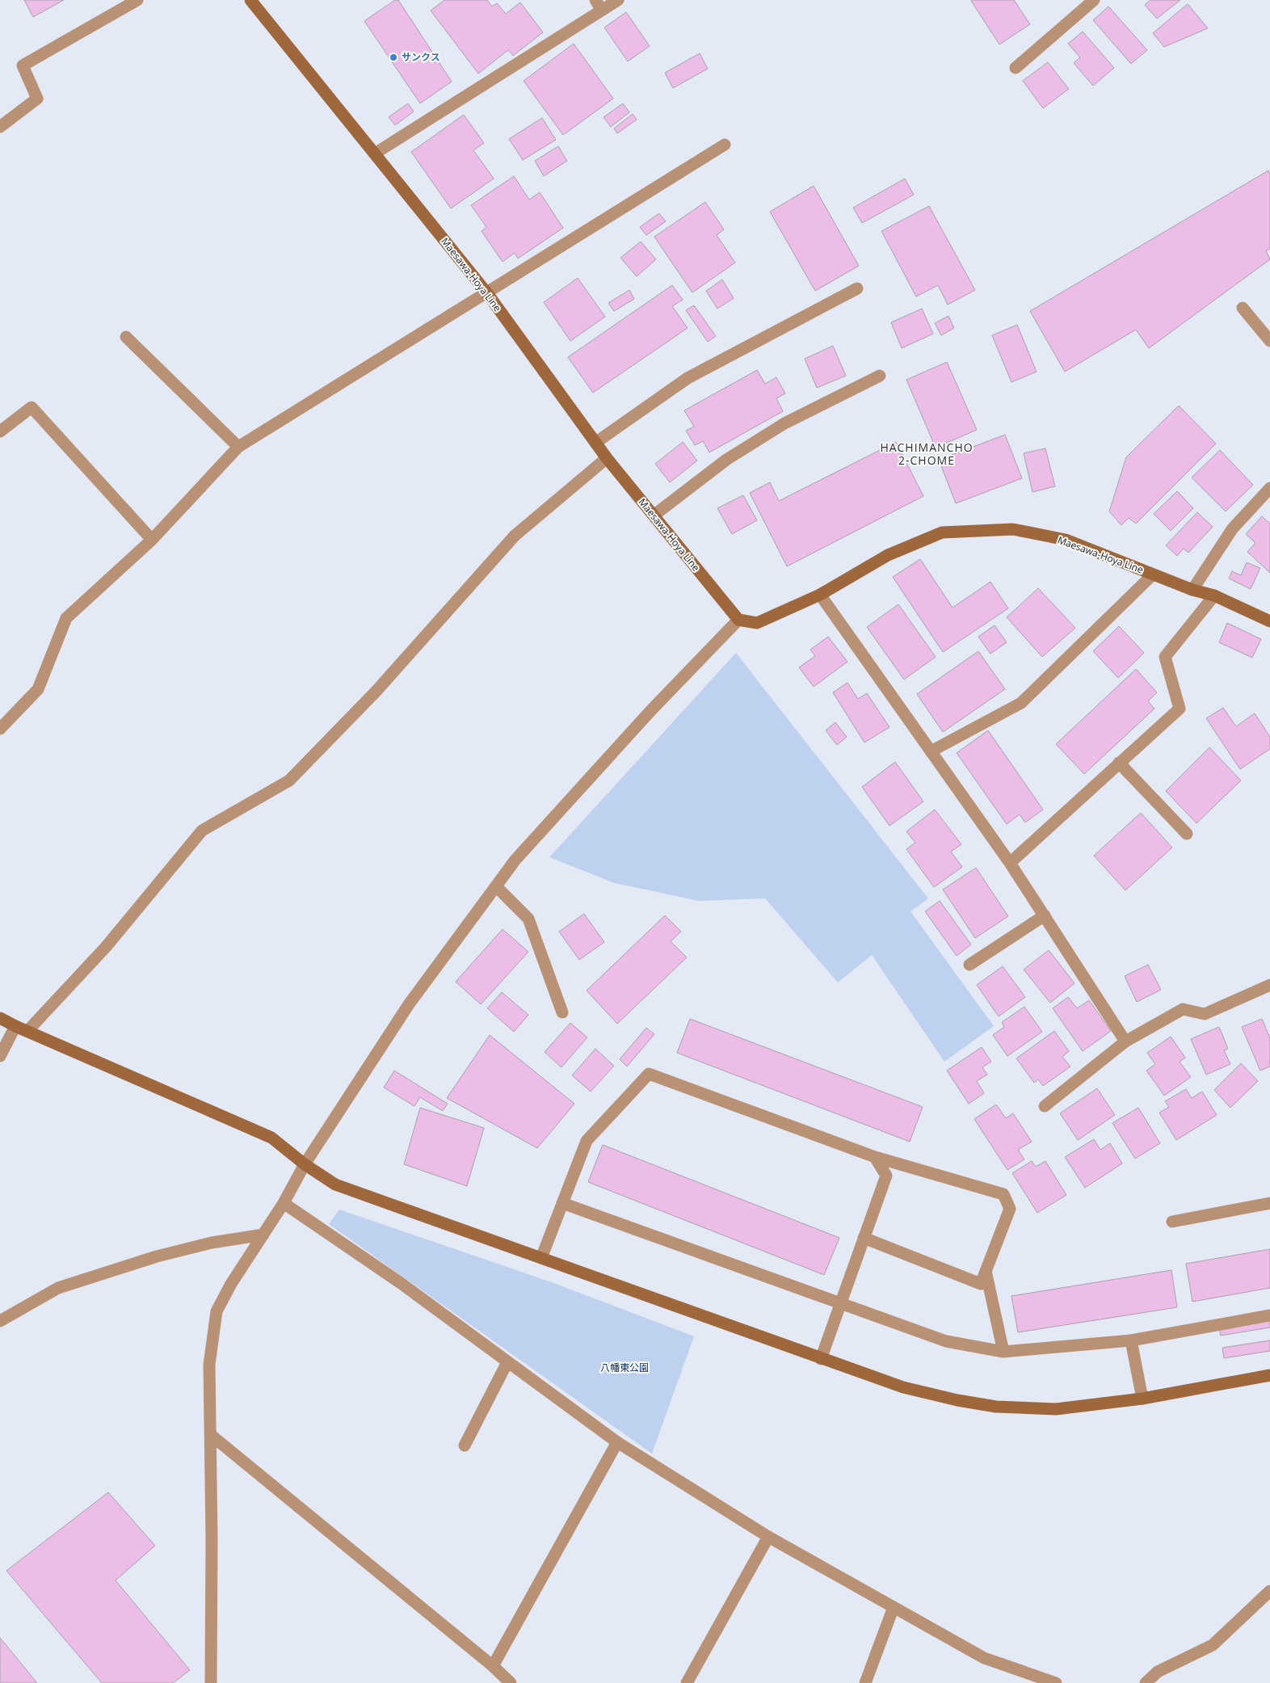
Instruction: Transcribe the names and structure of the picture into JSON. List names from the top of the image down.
{
  "streets": {
    "main road": ["Maesawa-Hoya Line"]
  },
  "districts": ["HACHIMANCHO 2-CHOME"],
  "parks": ["八幡東公園"],
  "places": ["サンクス"]
}
